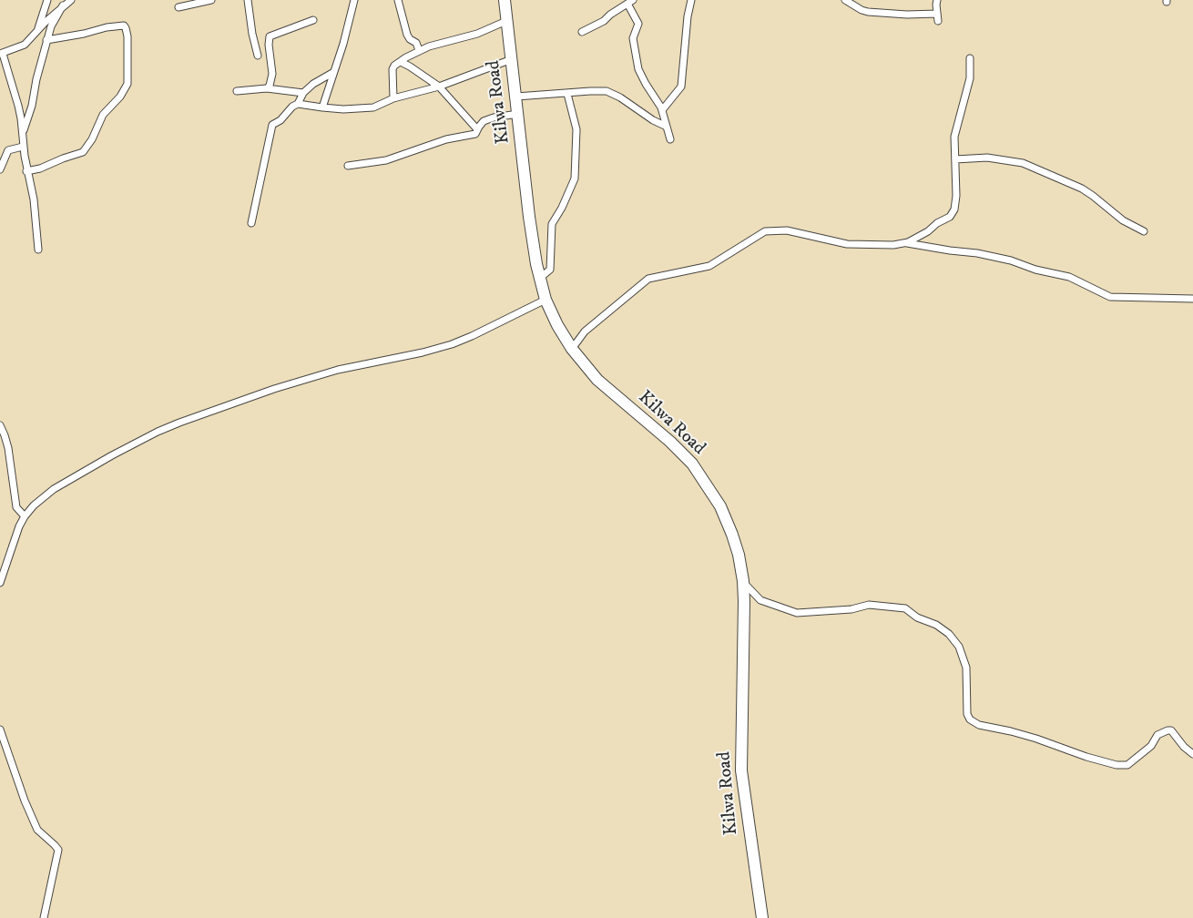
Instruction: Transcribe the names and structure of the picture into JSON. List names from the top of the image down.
{
  "streets": {
    "highway": ["Kilwa Road"]
  }
}
